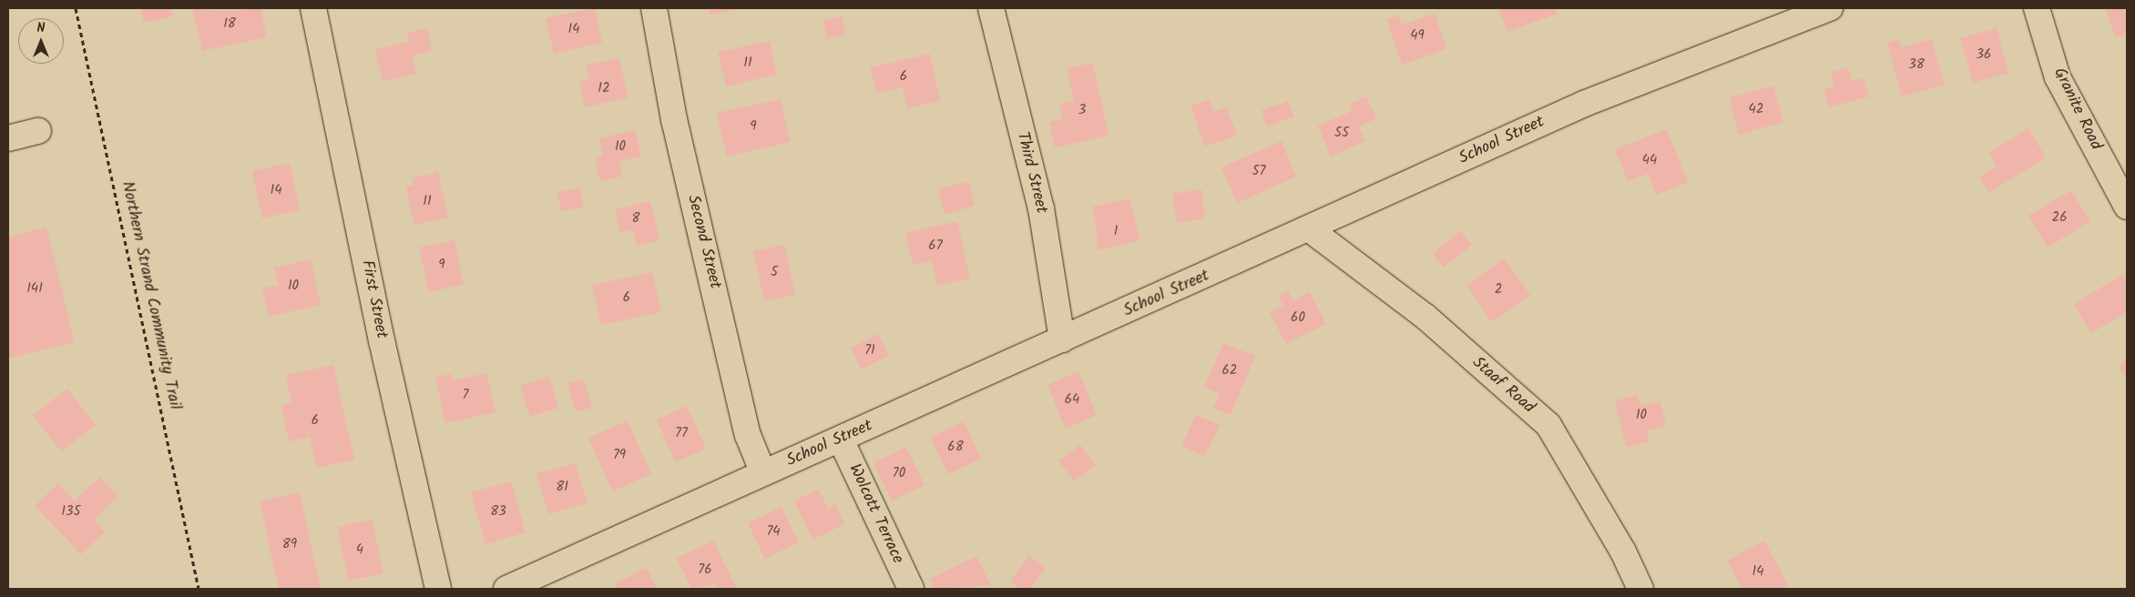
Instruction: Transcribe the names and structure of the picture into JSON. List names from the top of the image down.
{
  "streets": {
    "street": [
      "Granite Road",
      "School Street",
      "Third Street",
      "Second Street",
      "First Street",
      "Staaf Road",
      "Wolcott Terrace"
    ],
    "path": ["Northern Strand Community Trail"]
  },
  "crossings": [
    ["School Street", "Third Street"],
    ["School Street", "Second Street"],
    ["School Street", "Staaf Road"],
    ["School Street", "Wolcott Terrace"]
  ],
  "house_numbers": [
    "18",
    "14",
    "49",
    "36",
    "11",
    "38",
    "6",
    "12",
    "42",
    "3",
    "9",
    "55",
    "10",
    "44",
    "57",
    "14",
    "11",
    "26",
    "8",
    "1",
    "67",
    "9",
    "5",
    "10",
    "141",
    "2",
    "6",
    "60",
    "71",
    "62",
    "7",
    "64",
    "10",
    "6",
    "77",
    "68",
    "79",
    "70",
    "81",
    "135",
    "83",
    "74",
    "89",
    "4",
    "76",
    "14"
  ],
  "north": "top"
}
